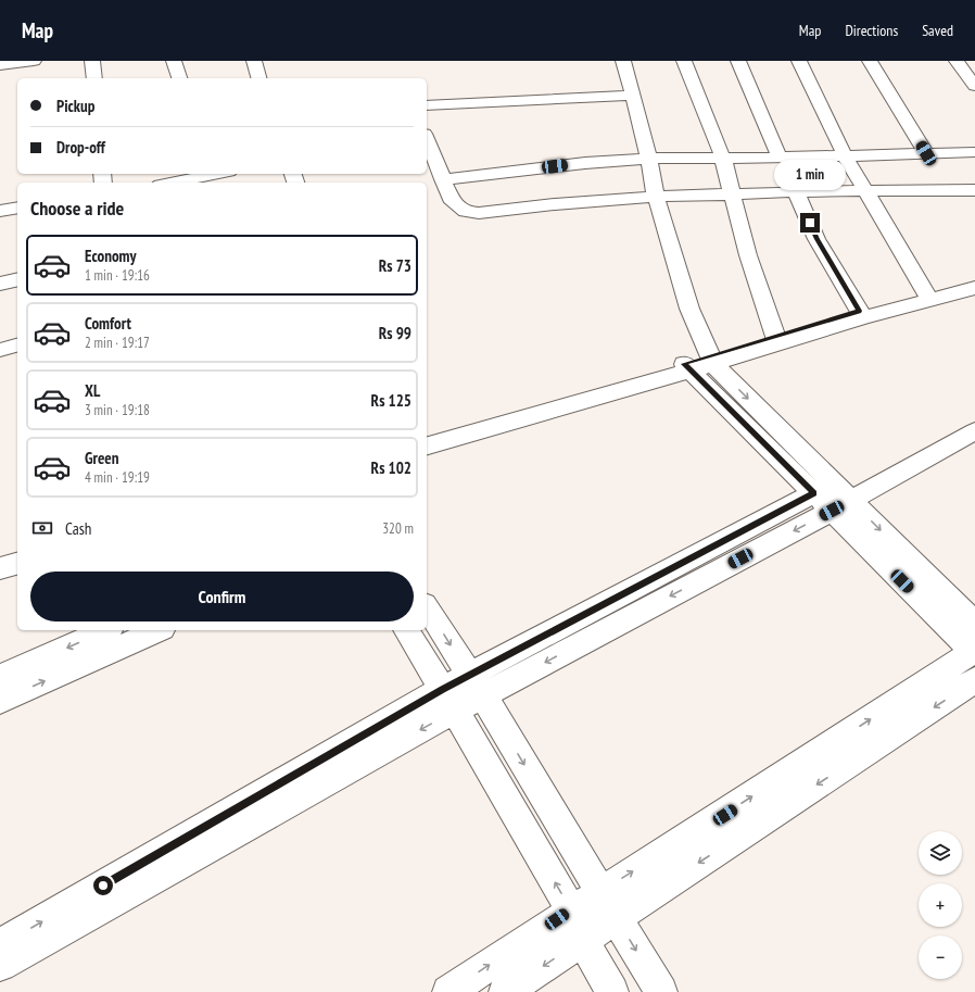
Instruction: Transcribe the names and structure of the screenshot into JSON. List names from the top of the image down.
{
  "page": {
    "header": "Map",
    "nav": ["Map", "Directions", "Saved"],
    "banner": ["Pickup", "Drop-off"],
    "bubble": "1 min",
    "heading": "Choose a ride",
    "list": [
      {
        "name": "Economy",
        "note": "1 min · 19:16",
        "value": "Rs 73"
      },
      {
        "name": "Comfort",
        "note": "2 min · 19:17",
        "value": "Rs 99"
      },
      {
        "name": "XL",
        "note": "3 min · 19:18",
        "value": "Rs 125"
      },
      {
        "name": "Green",
        "note": "4 min · 19:19",
        "value": "Rs 102"
      }
    ],
    "pay": ["Cash", "320 m"],
    "buttons": "Confirm",
    "map_buttons": ["+", "−"]
  }
}
